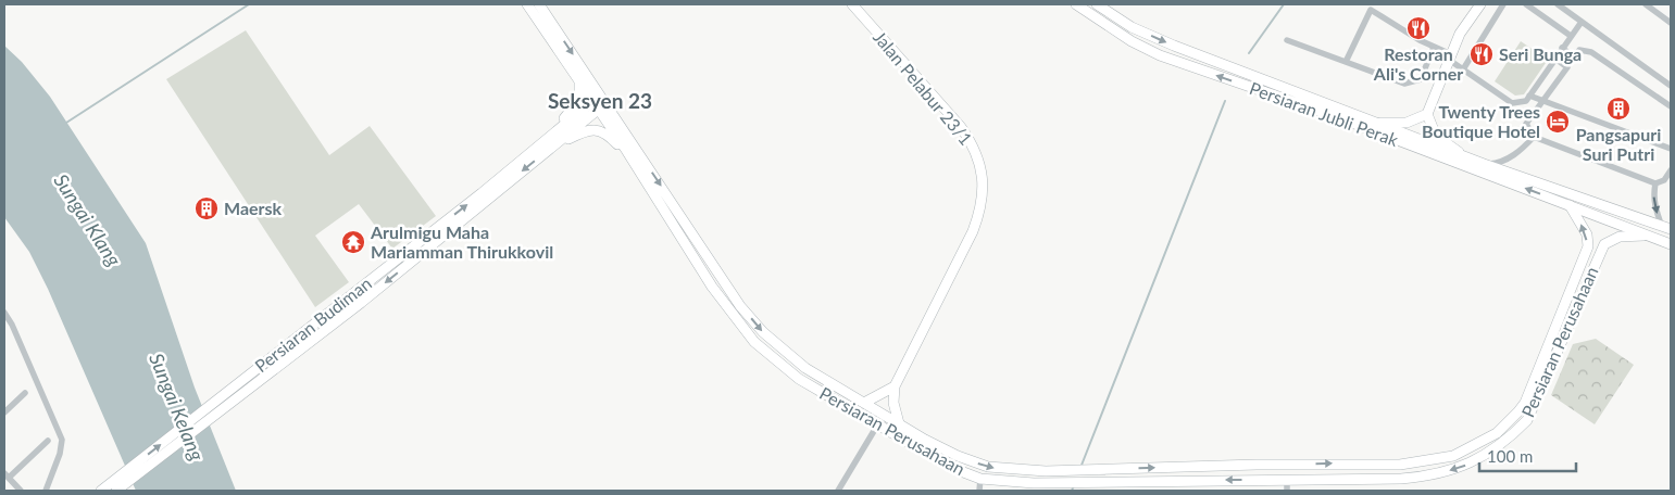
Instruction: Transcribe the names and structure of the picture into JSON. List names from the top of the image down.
{
  "streets": {
    "main road": [
      "Jalan Pelabur 23/1",
      "Persiaran Jubli Perak",
      "Persiaran Budiman",
      "Persiaran Perusahaan"
    ]
  },
  "crossings": [
    ["Persiaran Jubli Perak", "Persiaran Perusahaan"],
    ["Persiaran Budiman", "Persiaran Perusahaan"]
  ],
  "districts": ["Seksyen 23"],
  "water": ["Sungai Klang", "Sungai Kelang"],
  "places": {
    "restaurant": ["Restoran Ali's Corner", "Seri Bunga"],
    "building": ["Pangsapuri Suri Putri", "Maersk"],
    "hotel": ["Twenty Trees Boutique Hotel"],
    "temple": ["Arulmigu Maha Mariamman Thirukkovil"]
  },
  "scale_bar": "100 m"
}
